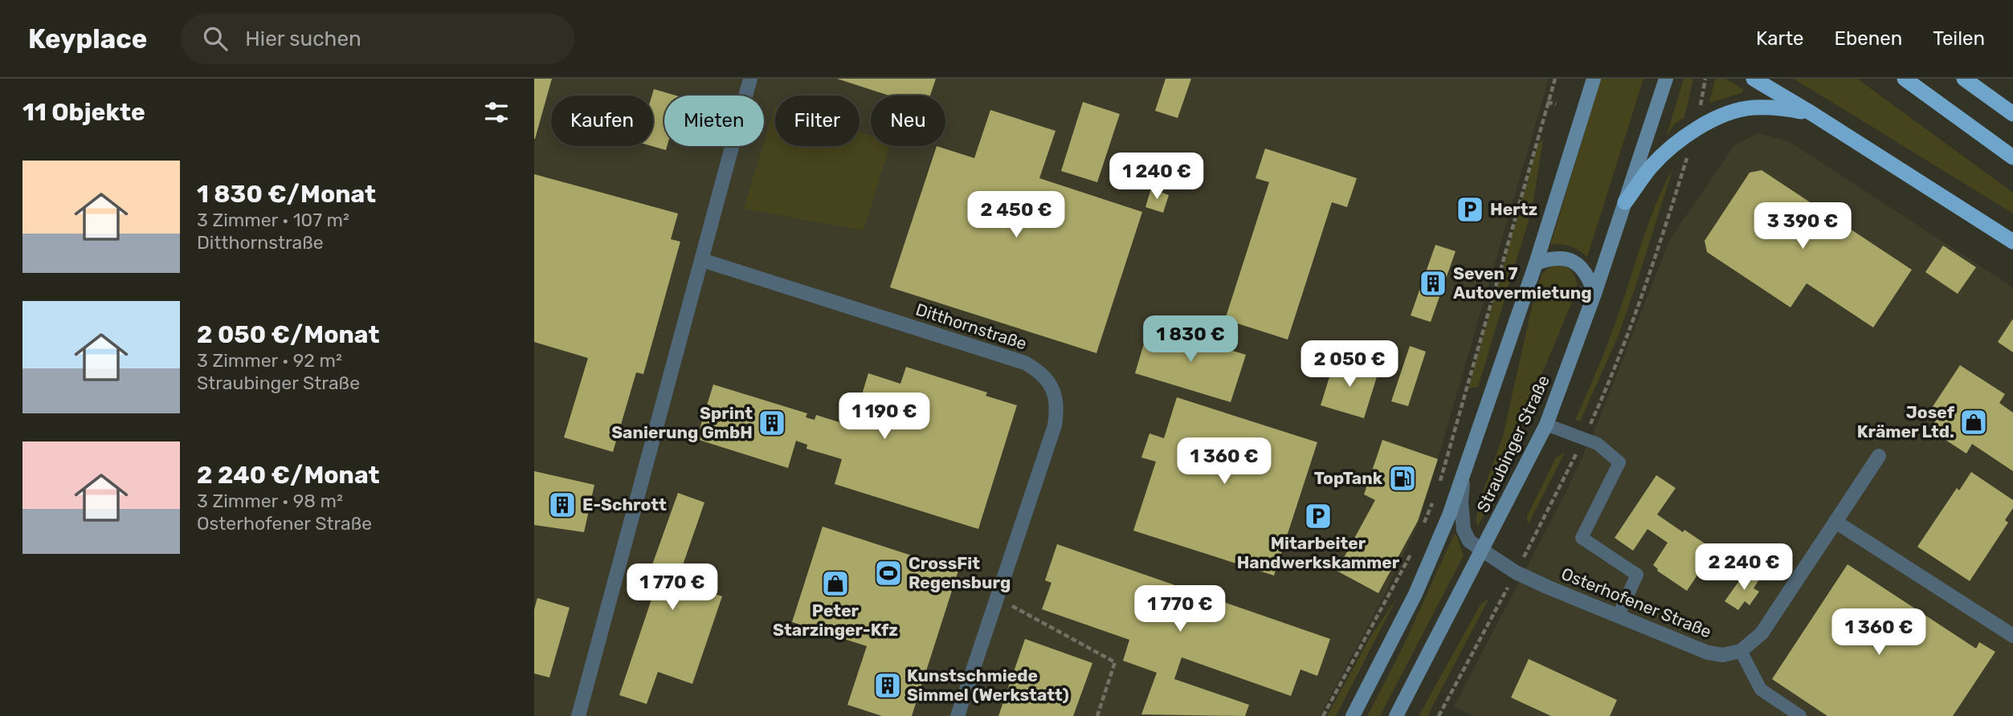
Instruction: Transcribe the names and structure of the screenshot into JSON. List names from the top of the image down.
{
  "streets": {
    "main road": ["Straubinger Straße"],
    "street": ["Ditthornstraße", "Osterhofener Straße"]
  },
  "crossings": [
    ["Straubinger Straße", "Osterhofener Straße"]
  ],
  "places": {
    "parking": ["Hertz", "Mitarbeiter Handwerkskammer"],
    "building": [
      "Seven 7 Autovermietung",
      "Sprint Sanierung GmbH",
      "E-Schrott",
      "Kunstschmiede Simmel (Werkstatt)"
    ],
    "shop": ["Josef Krämer Ltd.", "Peter Starzinger-Kfz"],
    "fuel station": ["TopTank"],
    "sports": ["CrossFit Regensburg"]
  },
  "page": {
    "header": "Keyplace",
    "search": "Hier suchen",
    "nav": ["Karte", "Ebenen", "Teilen"],
    "heading": "11 Objekte",
    "chip": [
      "Kaufen",
      "Mieten",
      "Filter",
      "Neu"
    ],
    "list": [
      {
        "name": "1 830 €/Monat",
        "note": "3 Zimmer · 107 m² · Ditthornstraße"
      },
      {
        "name": "2 050 €/Monat",
        "note": "3 Zimmer · 92 m² · Straubinger Straße"
      },
      {
        "name": "2 240 €/Monat",
        "note": "3 Zimmer · 98 m² · Osterhofener Straße"
      }
    ],
    "price": [
      "1 240 €",
      "2 450 €",
      "3 390 €",
      "1 830 €",
      "2 050 €",
      "1 190 €",
      "1 360 €",
      "2 240 €",
      "1 770 €",
      "1 770 €",
      "1 360 €"
    ]
  }
}
